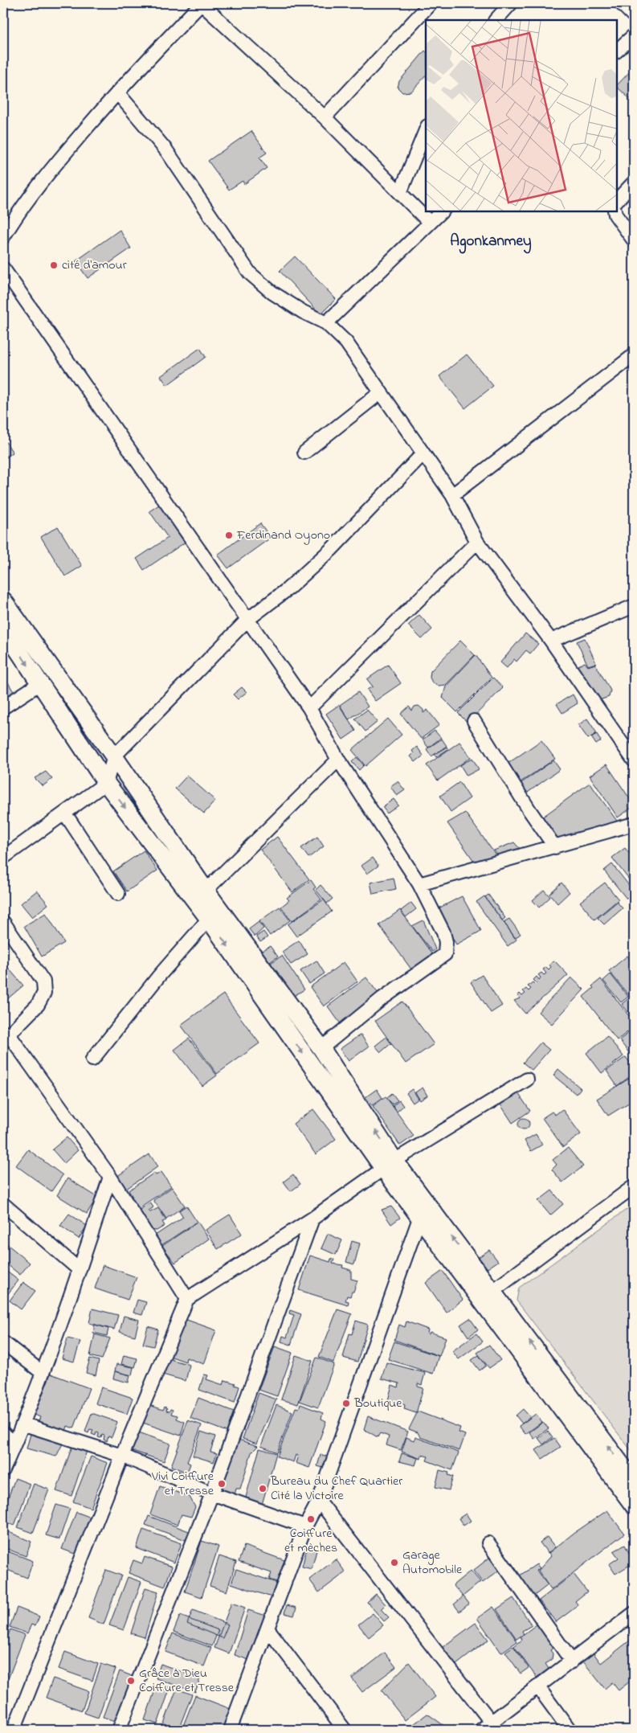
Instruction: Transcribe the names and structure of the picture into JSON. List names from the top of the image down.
{
  "districts": ["Agonkanmey"],
  "places": [
    "cité d'amour",
    "Ferdinand Oyono",
    "Boutique",
    "Vivi Coiffure et Tresse",
    "Bureau du Chef Quartier Cité la Victoire",
    "Coiffure et mèches",
    "Garage Automobile",
    "Grâce à Dieu Coiffure et Tresse"
  ]
}
